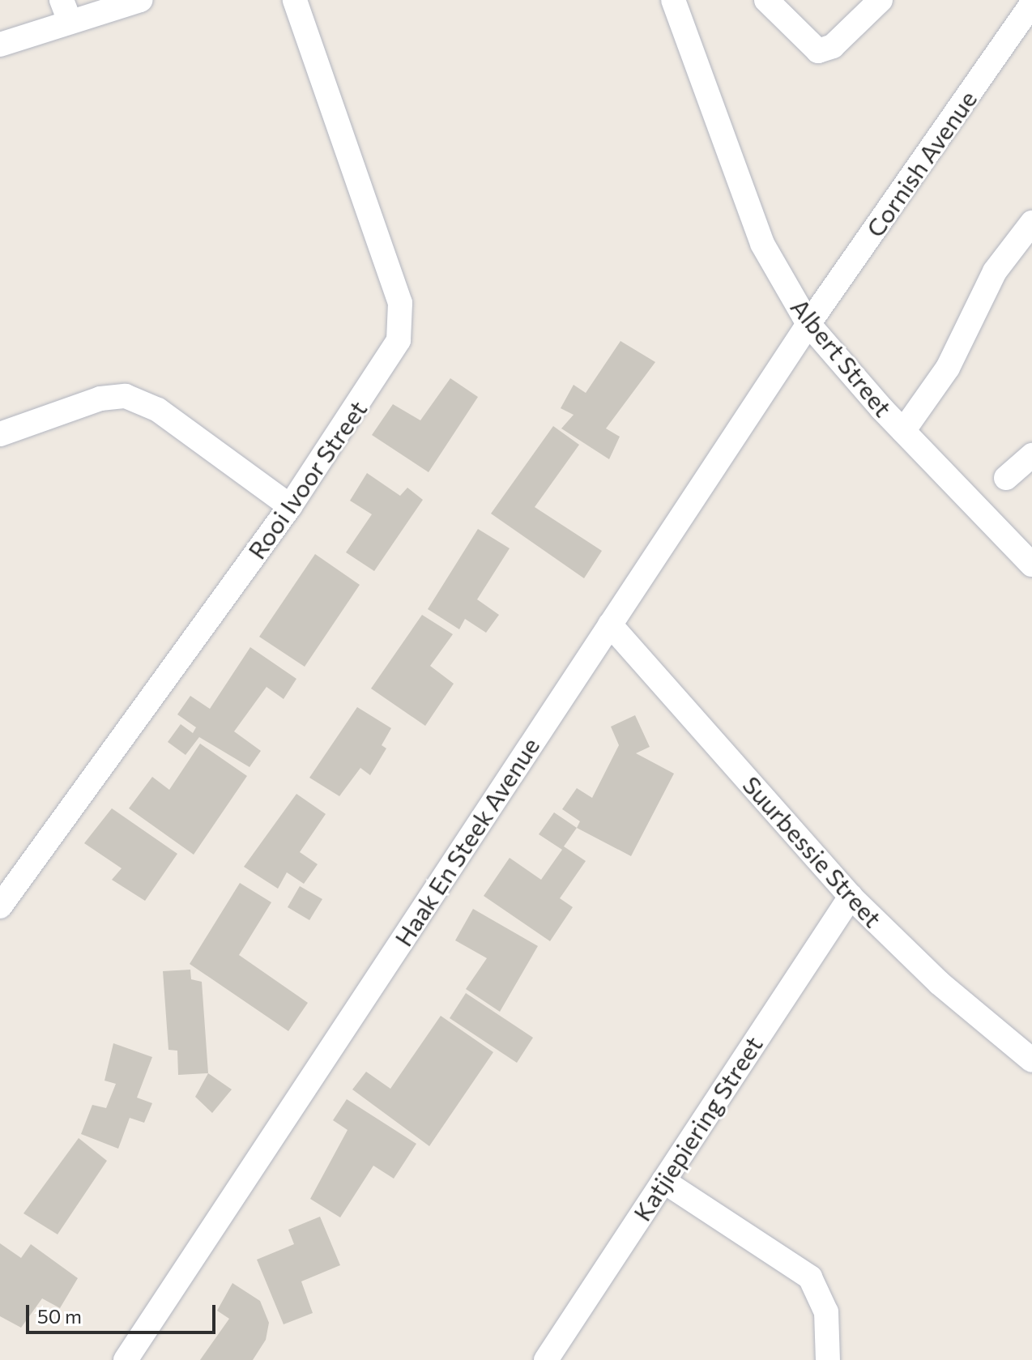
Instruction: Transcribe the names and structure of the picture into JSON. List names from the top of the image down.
{
  "streets": {
    "street": [
      "Cornish Avenue",
      "Albert Street",
      "Rooi Ivoor Street",
      "Haak En Steek Avenue",
      "Suurbessie Street",
      "Katjiepiering Street"
    ]
  },
  "crossings": [
    ["Cornish Avenue", "Albert Street"],
    ["Cornish Avenue", "Haak En Steek Avenue"],
    ["Albert Street", "Haak En Steek Avenue"],
    ["Haak En Steek Avenue", "Suurbessie Street"],
    ["Suurbessie Street", "Katjiepiering Street"]
  ],
  "scale_bar": "50 m"
}
